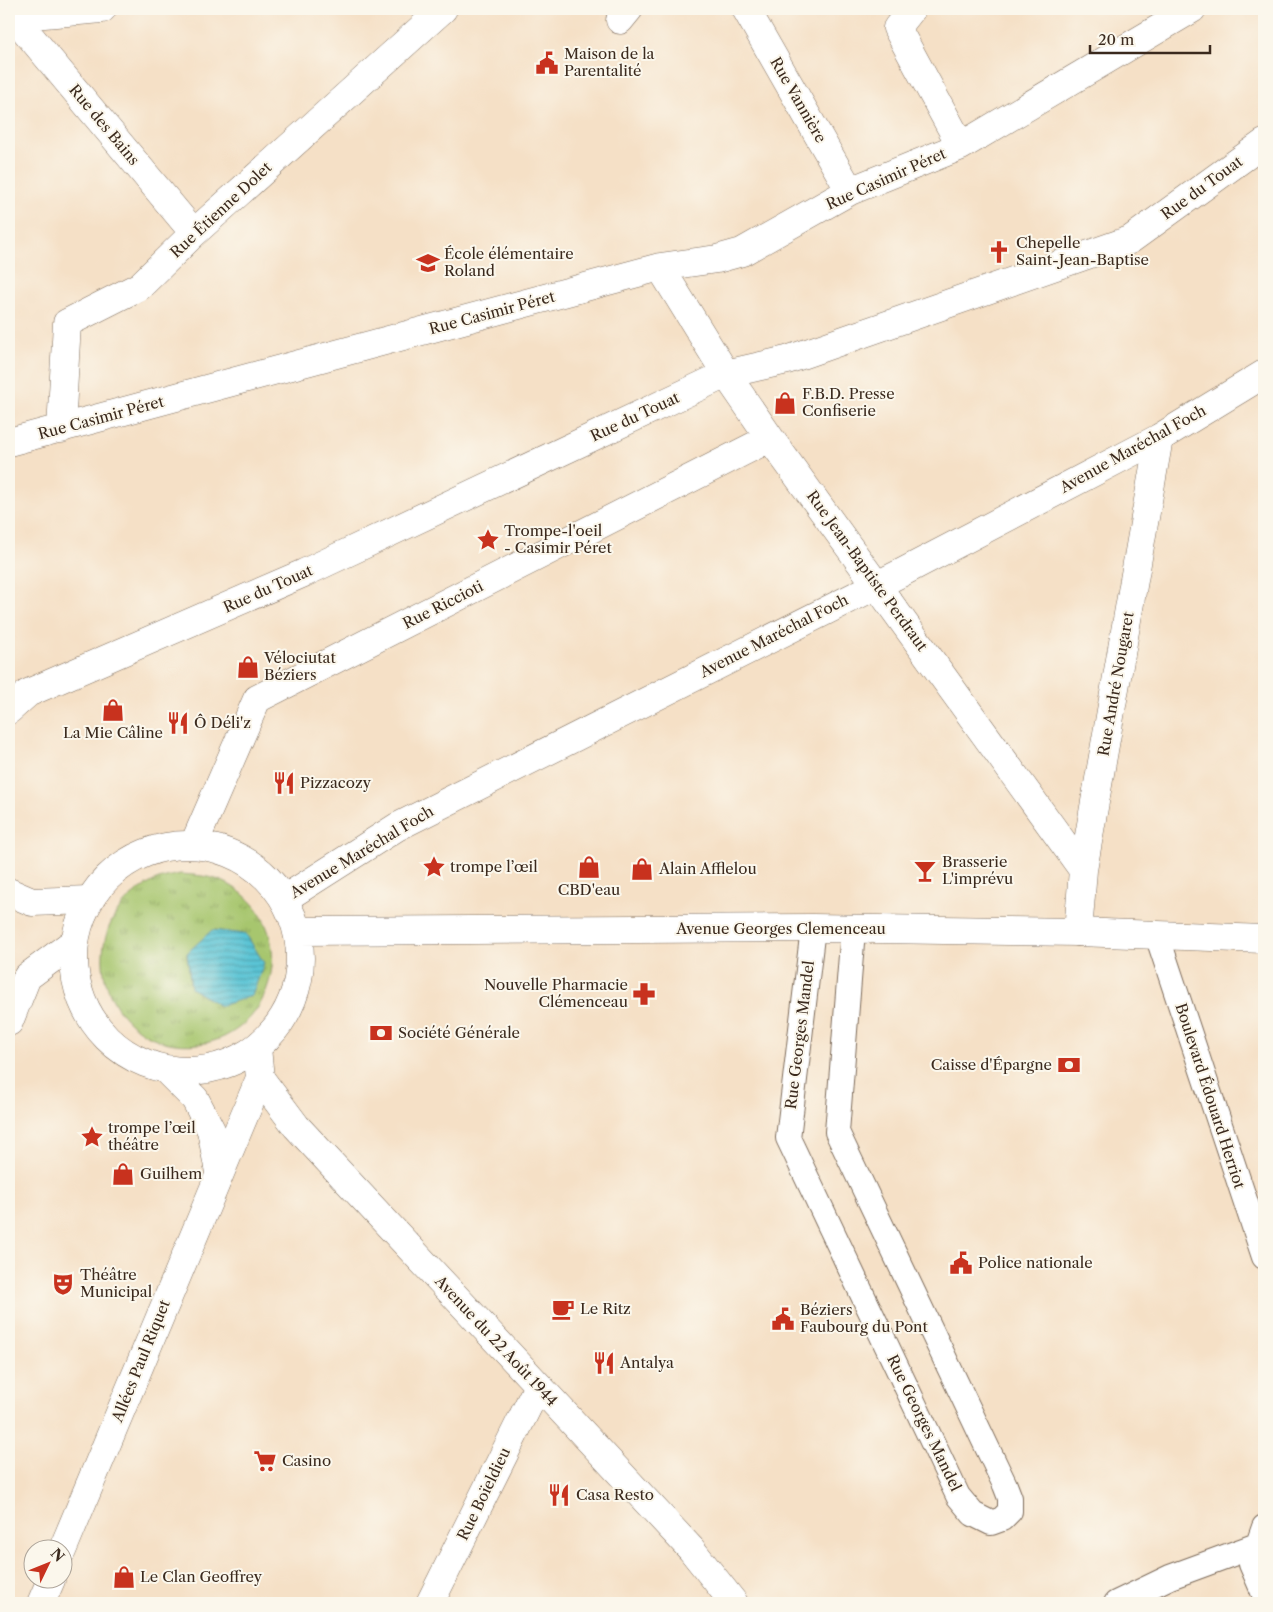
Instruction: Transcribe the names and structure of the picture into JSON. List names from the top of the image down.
{
  "streets": {
    "street": [
      "Rue Vannière",
      "Rue des Bains",
      "Rue Casimir Péret",
      "Rue du Touat",
      "Rue Étienne Dolet",
      "Avenue Maréchal Foch",
      "Rue Jean-Baptiste Perdraut",
      "Rue Riccioti",
      "Rue André Nougaret",
      "Avenue Georges Clemenceau",
      "Avenue du 22 Août 1944",
      "Allées Paul Riquet",
      "Rue Boïeldieu"
    ],
    "lane": ["Rue Georges Mandel", "Boulevard Édouard Herriot"]
  },
  "crossings": [
    ["Rue Vannière", "Rue Casimir Péret"],
    ["Rue des Bains", "Rue Étienne Dolet"],
    ["Rue Casimir Péret", "Rue Étienne Dolet"],
    ["Rue Casimir Péret", "Rue Jean-Baptiste Perdraut"],
    ["Rue du Touat", "Rue Jean-Baptiste Perdraut"],
    ["Avenue Maréchal Foch", "Rue Jean-Baptiste Perdraut"],
    ["Avenue Maréchal Foch", "Rue André Nougaret"],
    ["Rue Jean-Baptiste Perdraut", "Rue Riccioti"],
    ["Rue Jean-Baptiste Perdraut", "Rue André Nougaret"],
    ["Rue André Nougaret", "Avenue Georges Clemenceau"],
    ["Avenue Georges Clemenceau", "Rue Georges Mandel"],
    ["Avenue Georges Clemenceau", "Boulevard Édouard Herriot"],
    ["Avenue du 22 Août 1944", "Allées Paul Riquet"],
    ["Avenue du 22 Août 1944", "Rue Boïeldieu"]
  ],
  "places": {
    "public building": ["Maison de la Parentalité", "Police nationale", "Béziers Faubourg du Pont"],
    "church": ["Chepelle Saint-Jean-Baptise"],
    "school or university": ["École élémentaire Roland"],
    "shop": [
      "F.B.D. Presse Confiserie",
      "Vélociutat Béziers",
      "La Mie Câline",
      "CBD'eau",
      "Alain Afflelou",
      "Guilhem",
      "Le Clan Geoffrey"
    ],
    "place": ["Trompe-l'oeil - Casimir Péret", "trompe l’œil", "trompe l’œil théâtre"],
    "restaurant": [
      "Ô Déli'z",
      "Pizzacozy",
      "Antalya",
      "Casa Resto"
    ],
    "bar": ["Brasserie L'imprévu"],
    "pharmacy": ["Nouvelle Pharmacie Clémenceau"],
    "bank": ["Société Générale", "Caisse d'Épargne"],
    "theatre": ["Théâtre Municipal"],
    "cafe": ["Le Ritz"],
    "supermarket": ["Casino"]
  },
  "scale_bar": "20 m",
  "north": "top right"
}
